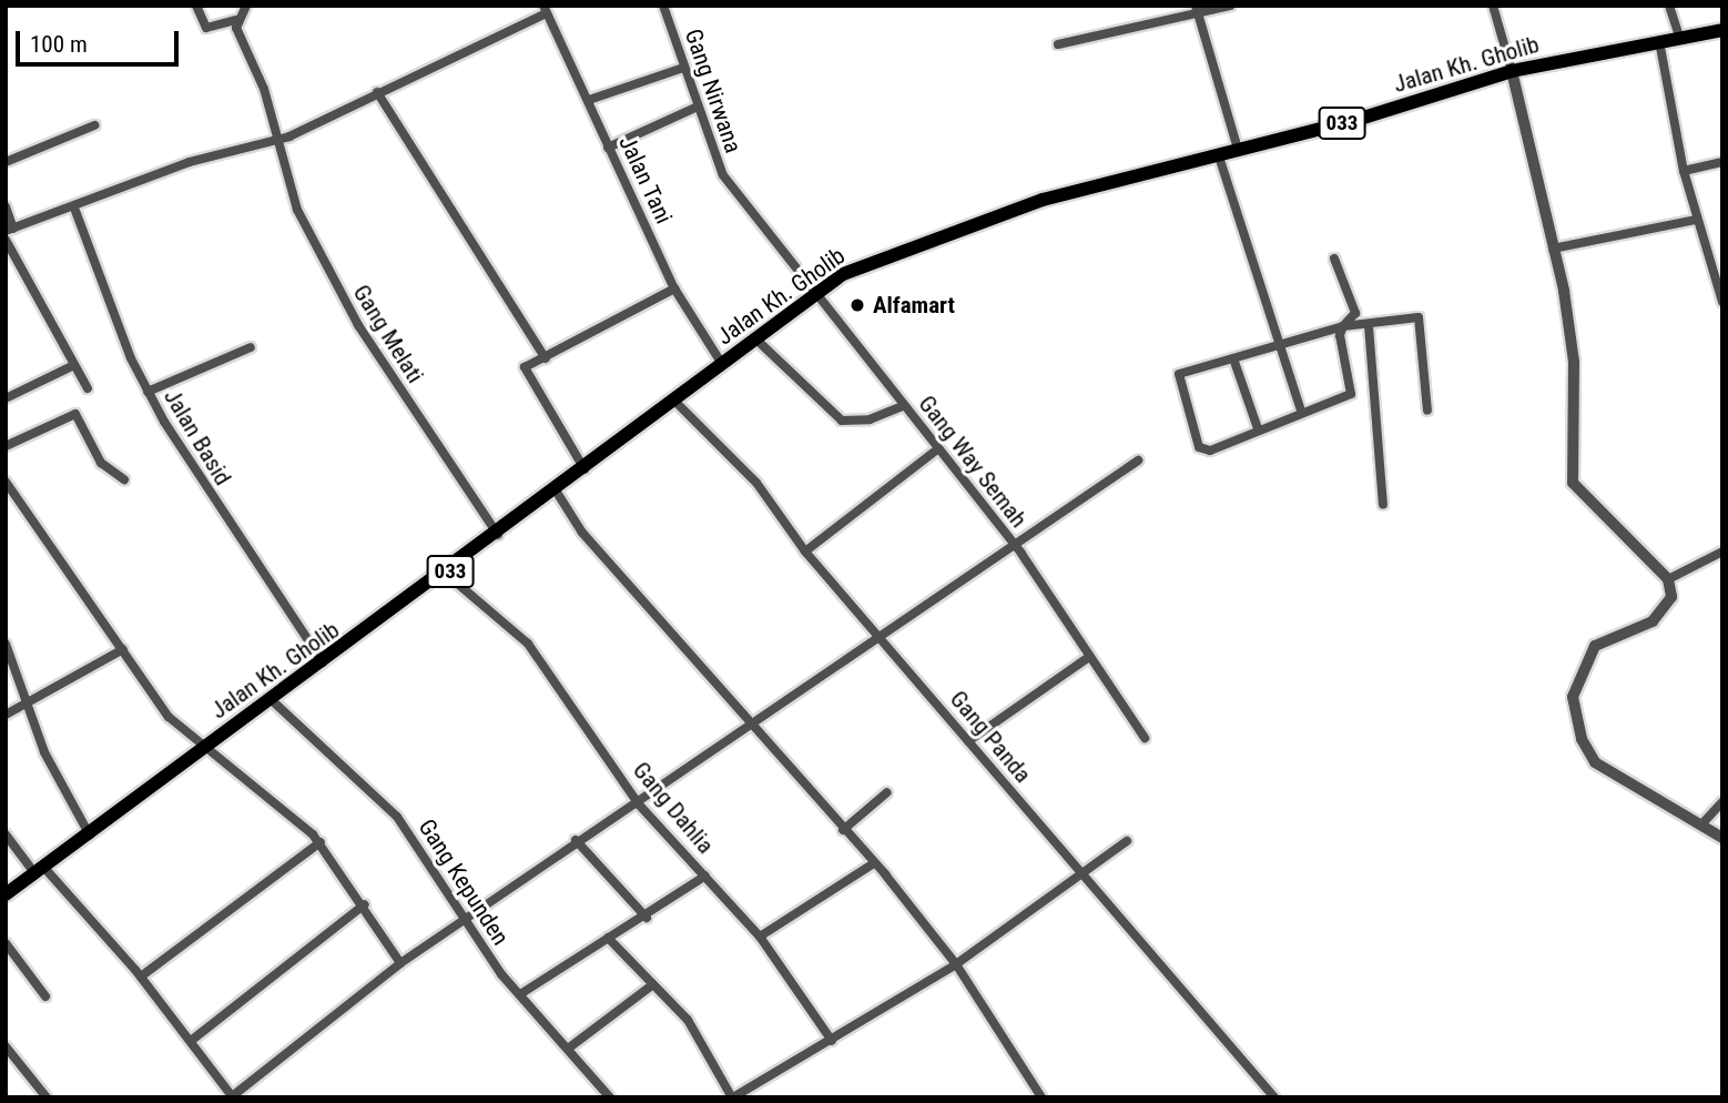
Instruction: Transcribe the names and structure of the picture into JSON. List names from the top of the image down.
{
  "streets": {
    "main road": ["Jalan Kh. Gholib", "033"],
    "street": [
      "Gang Nirwana",
      "Jalan Tani",
      "Gang Melati",
      "Jalan Basid",
      "Gang Way Semah",
      "Gang Panda",
      "Gang Dahlia",
      "Gang Kepunden"
    ]
  },
  "crossings": [
    ["Jalan Kh. Gholib", "Gang Nirwana"],
    ["Jalan Kh. Gholib", "Jalan Tani"],
    ["Jalan Kh. Gholib", "Gang Melati"],
    ["Jalan Kh. Gholib", "Jalan Basid"],
    ["Jalan Kh. Gholib", "Gang Way Semah"],
    ["Jalan Kh. Gholib", "Gang Panda"],
    ["Jalan Kh. Gholib", "Gang Dahlia"],
    ["Jalan Kh. Gholib", "Gang Kepunden"],
    ["Gang Nirwana", "Gang Way Semah"]
  ],
  "places": ["Alfamart"],
  "scale_bar": "100 m"
}
